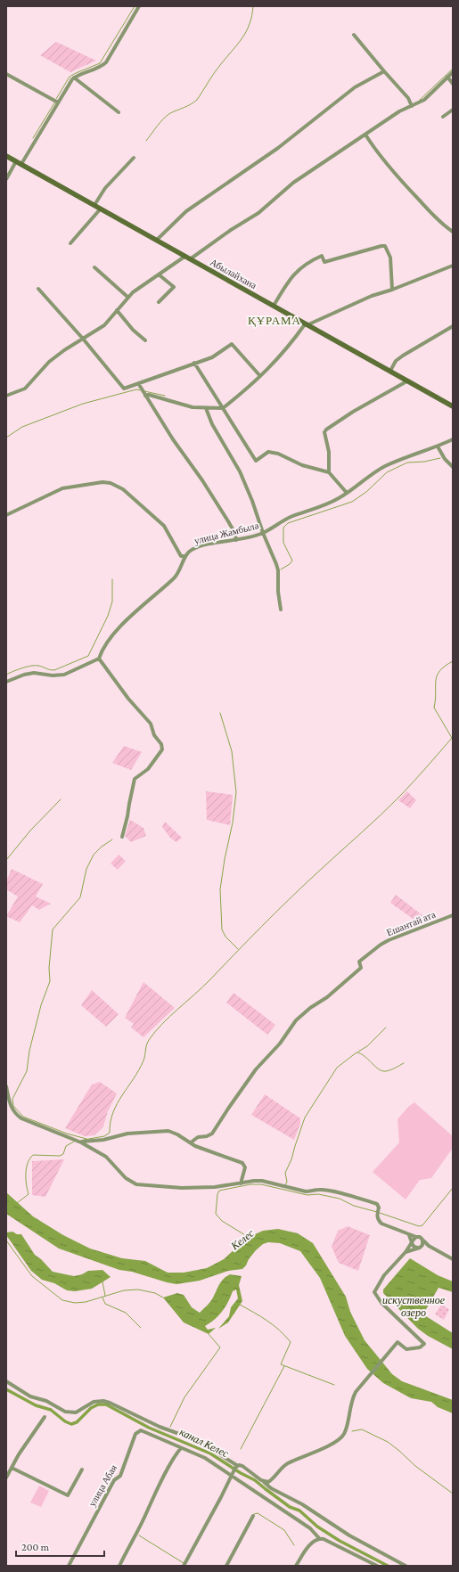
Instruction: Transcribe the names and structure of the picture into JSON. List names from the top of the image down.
{
  "streets": {
    "main road": ["Абылайхана"],
    "street": ["улица Жамбыла", "Ешантай ата", "улица Абая"]
  },
  "districts": ["ҚҰРАМА"],
  "water": ["Келес", "искуственное озеро", "канал Келес"],
  "scale_bar": "200 m"
}
